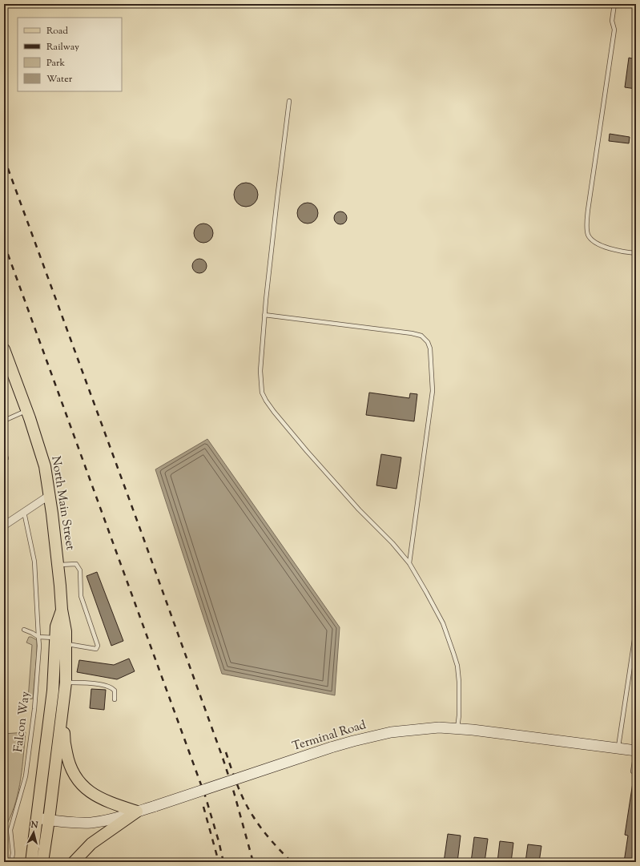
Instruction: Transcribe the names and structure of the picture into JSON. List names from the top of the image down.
{
  "streets": {
    "main road": ["North Main Street", "Terminal Road"],
    "lane": ["Falcon Way"]
  },
  "crossings": [
    ["North Main Street", "Terminal Road"]
  ],
  "legend": [
    "Road",
    "Railway",
    "Park",
    "Water"
  ],
  "north": "top"
}
